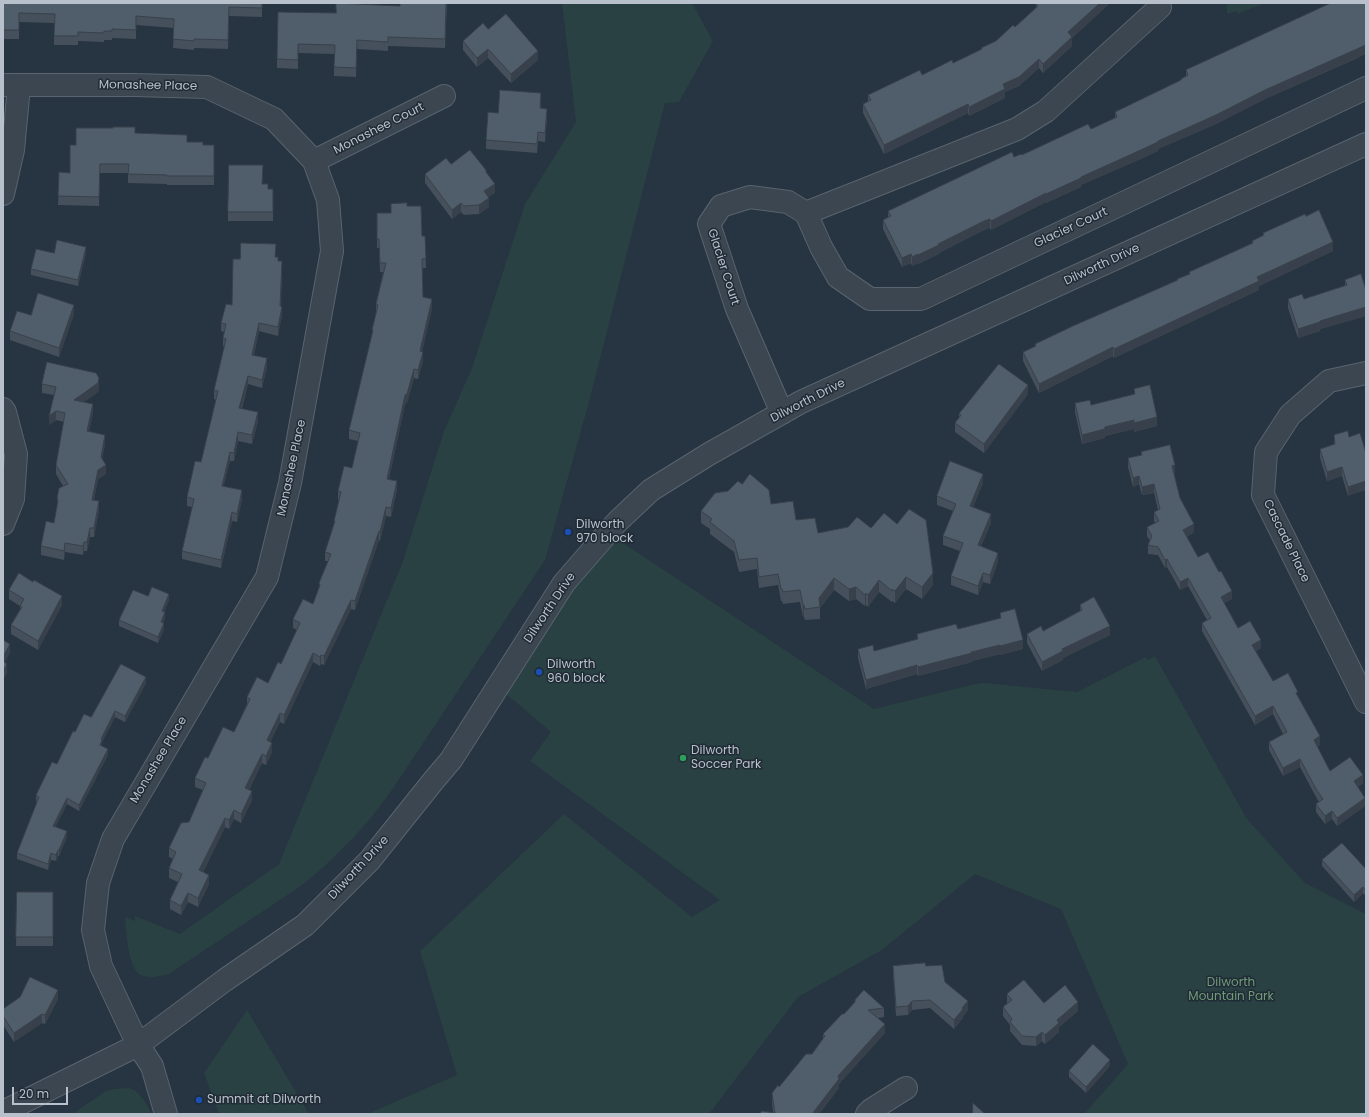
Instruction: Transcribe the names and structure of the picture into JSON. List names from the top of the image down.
{
  "streets": {
    "street": [
      "Monashee Place",
      "Monashee Court",
      "Glacier Court",
      "Dilworth Drive",
      "Cascade Place"
    ]
  },
  "crossings": [
    ["Monashee Place", "Monashee Court"],
    ["Monashee Place", "Dilworth Drive"],
    ["Glacier Court", "Dilworth Drive"]
  ],
  "parks": ["Dilworth Mountain Park"],
  "places": [
    "Dilworth 970 block",
    "Dilworth 960 block",
    "Dilworth Soccer Park",
    "Summit at Dilworth"
  ],
  "scale_bar": "20 m"
}
